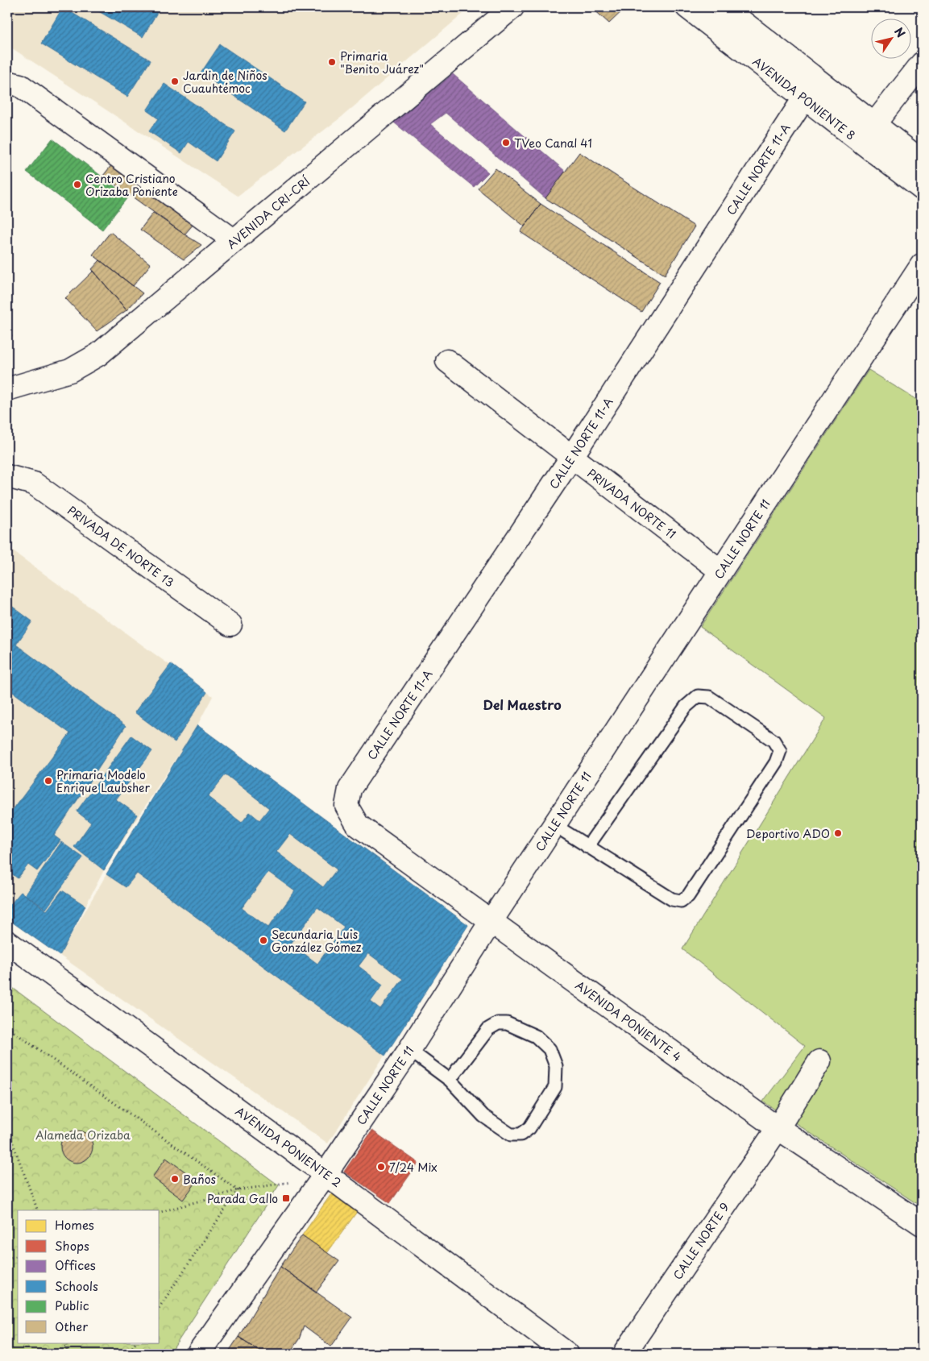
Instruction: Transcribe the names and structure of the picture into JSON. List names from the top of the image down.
{
  "streets": {
    "street": [
      "AVENIDA PONIENTE 8",
      "CALLE NORTE 11-A",
      "AVENIDA CRI-CRÍ",
      "PRIVADA NORTE 11",
      "CALLE NORTE 11",
      "PRIVADA DE NORTE 13",
      "AVENIDA PONIENTE 4",
      "AVENIDA PONIENTE 2",
      "CALLE NORTE 9"
    ]
  },
  "crossings": [
    ["AVENIDA PONIENTE 8", "CALLE NORTE 11-A"],
    ["CALLE NORTE 11-A", "PRIVADA NORTE 11"],
    ["CALLE NORTE 11-A", "AVENIDA PONIENTE 4"],
    ["PRIVADA NORTE 11", "CALLE NORTE 11"],
    ["CALLE NORTE 11", "AVENIDA PONIENTE 4"],
    ["CALLE NORTE 11", "AVENIDA PONIENTE 2"],
    ["AVENIDA PONIENTE 4", "CALLE NORTE 9"]
  ],
  "districts": ["Del Maestro"],
  "parks": ["Alameda Orizaba"],
  "places": {
    "other": [
      "Primaria \"Benito Juárez\"",
      "Jardin de Niños Cuauhtémoc",
      "TVeo Canal 41",
      "Centro Cristiano Orizaba Poniente",
      "Primaria Modelo Enrique Laubsher",
      "Deportivo ADO",
      "Secundaria Luis González Gómez",
      "7/24 Mix",
      "Baños"
    ],
    "transit": ["Parada Gallo"]
  },
  "legend": [
    "Homes",
    "Shops",
    "Offices",
    "Schools",
    "Public",
    "Other"
  ],
  "north": "top right"
}
